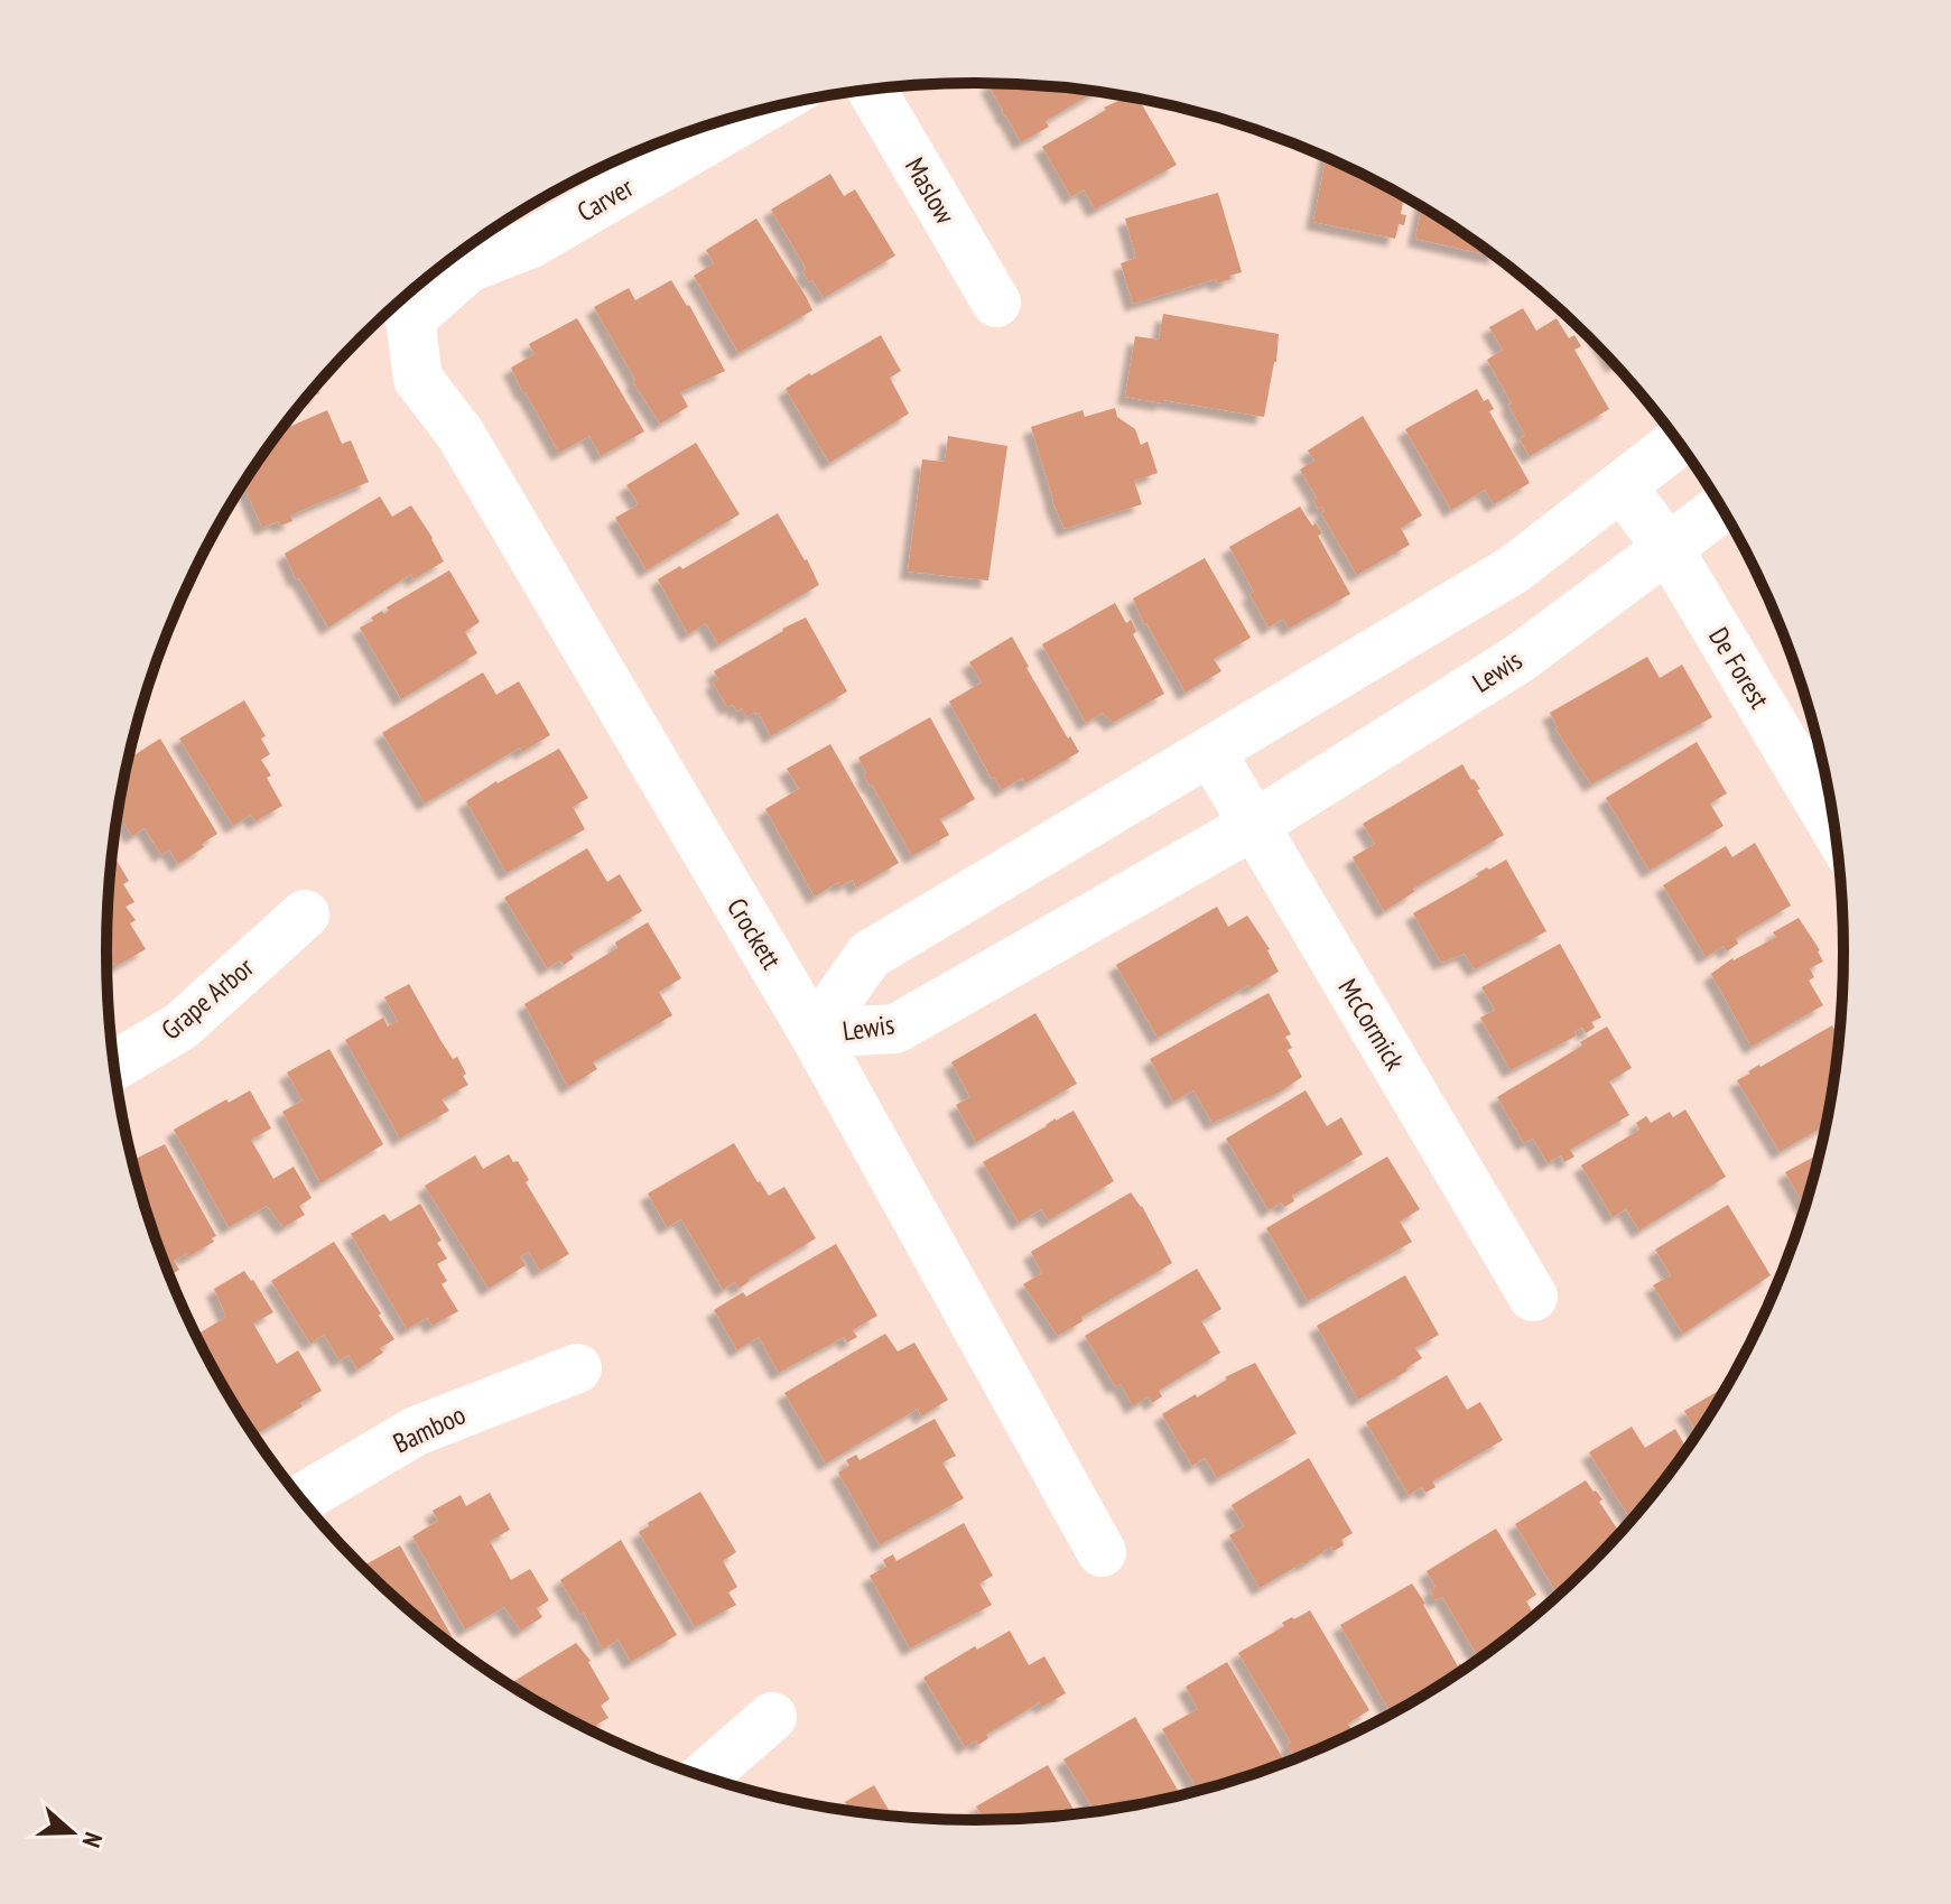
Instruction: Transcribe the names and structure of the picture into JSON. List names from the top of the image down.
{
  "streets": {
    "street": [
      "Maslow",
      "Carver",
      "De Forest",
      "Lewis",
      "Crockett",
      "Grape Arbor",
      "McCormick",
      "Bamboo"
    ]
  },
  "crossings": [
    ["Carver", "Crockett"],
    ["De Forest", "Lewis"],
    ["Lewis", "Crockett"],
    ["Lewis", "McCormick"]
  ],
  "north": "right"
}
